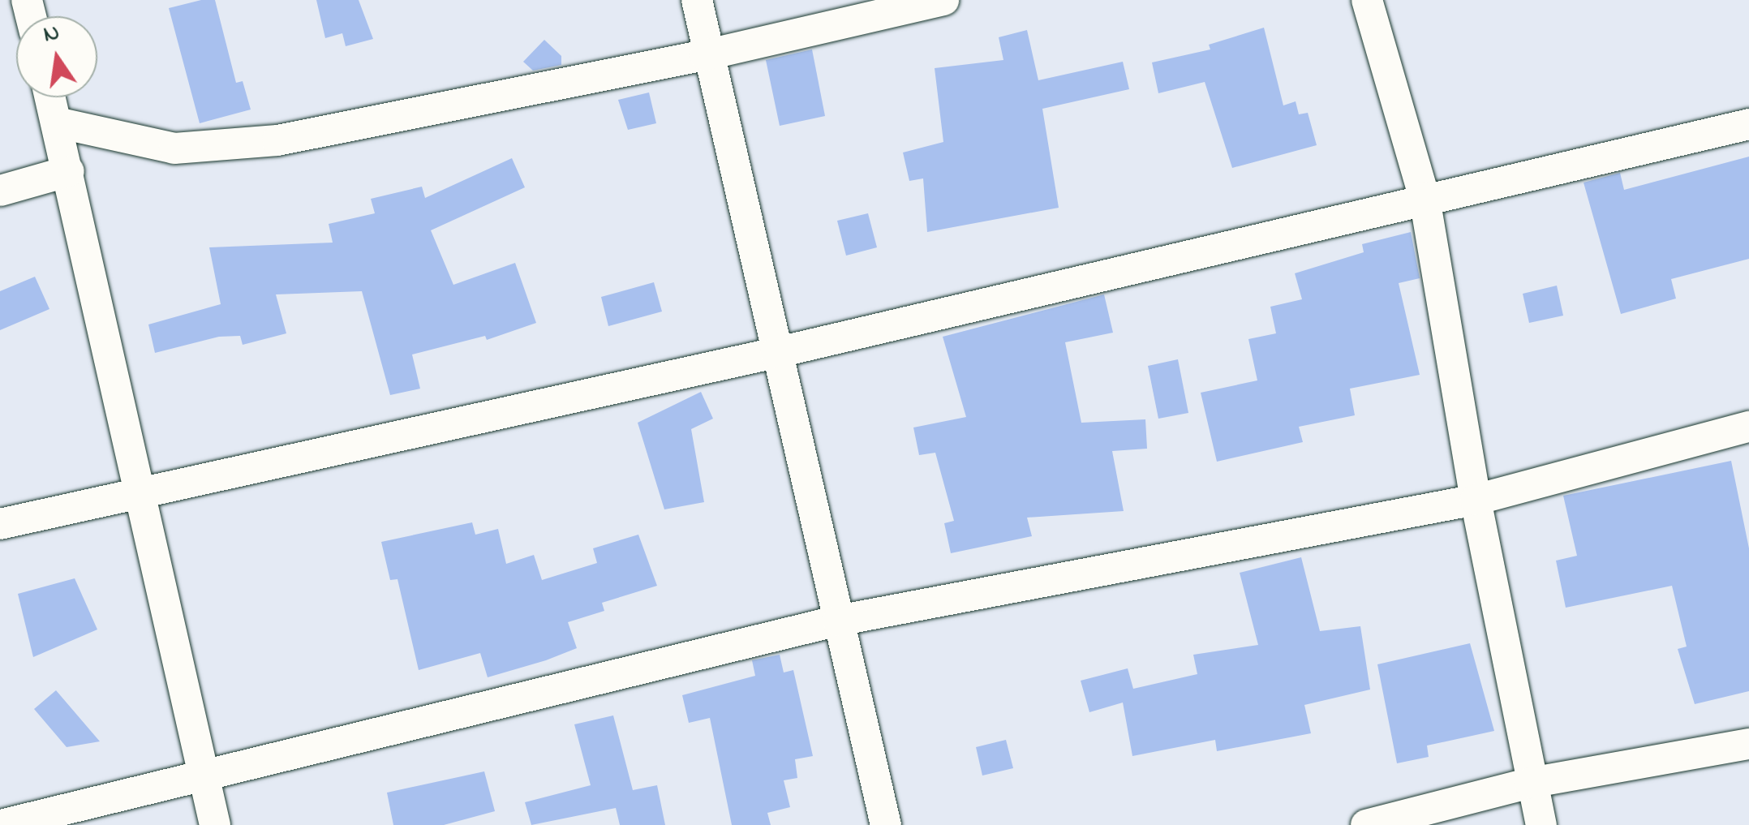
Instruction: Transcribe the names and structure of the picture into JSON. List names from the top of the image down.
{
  "north": "top"
}
